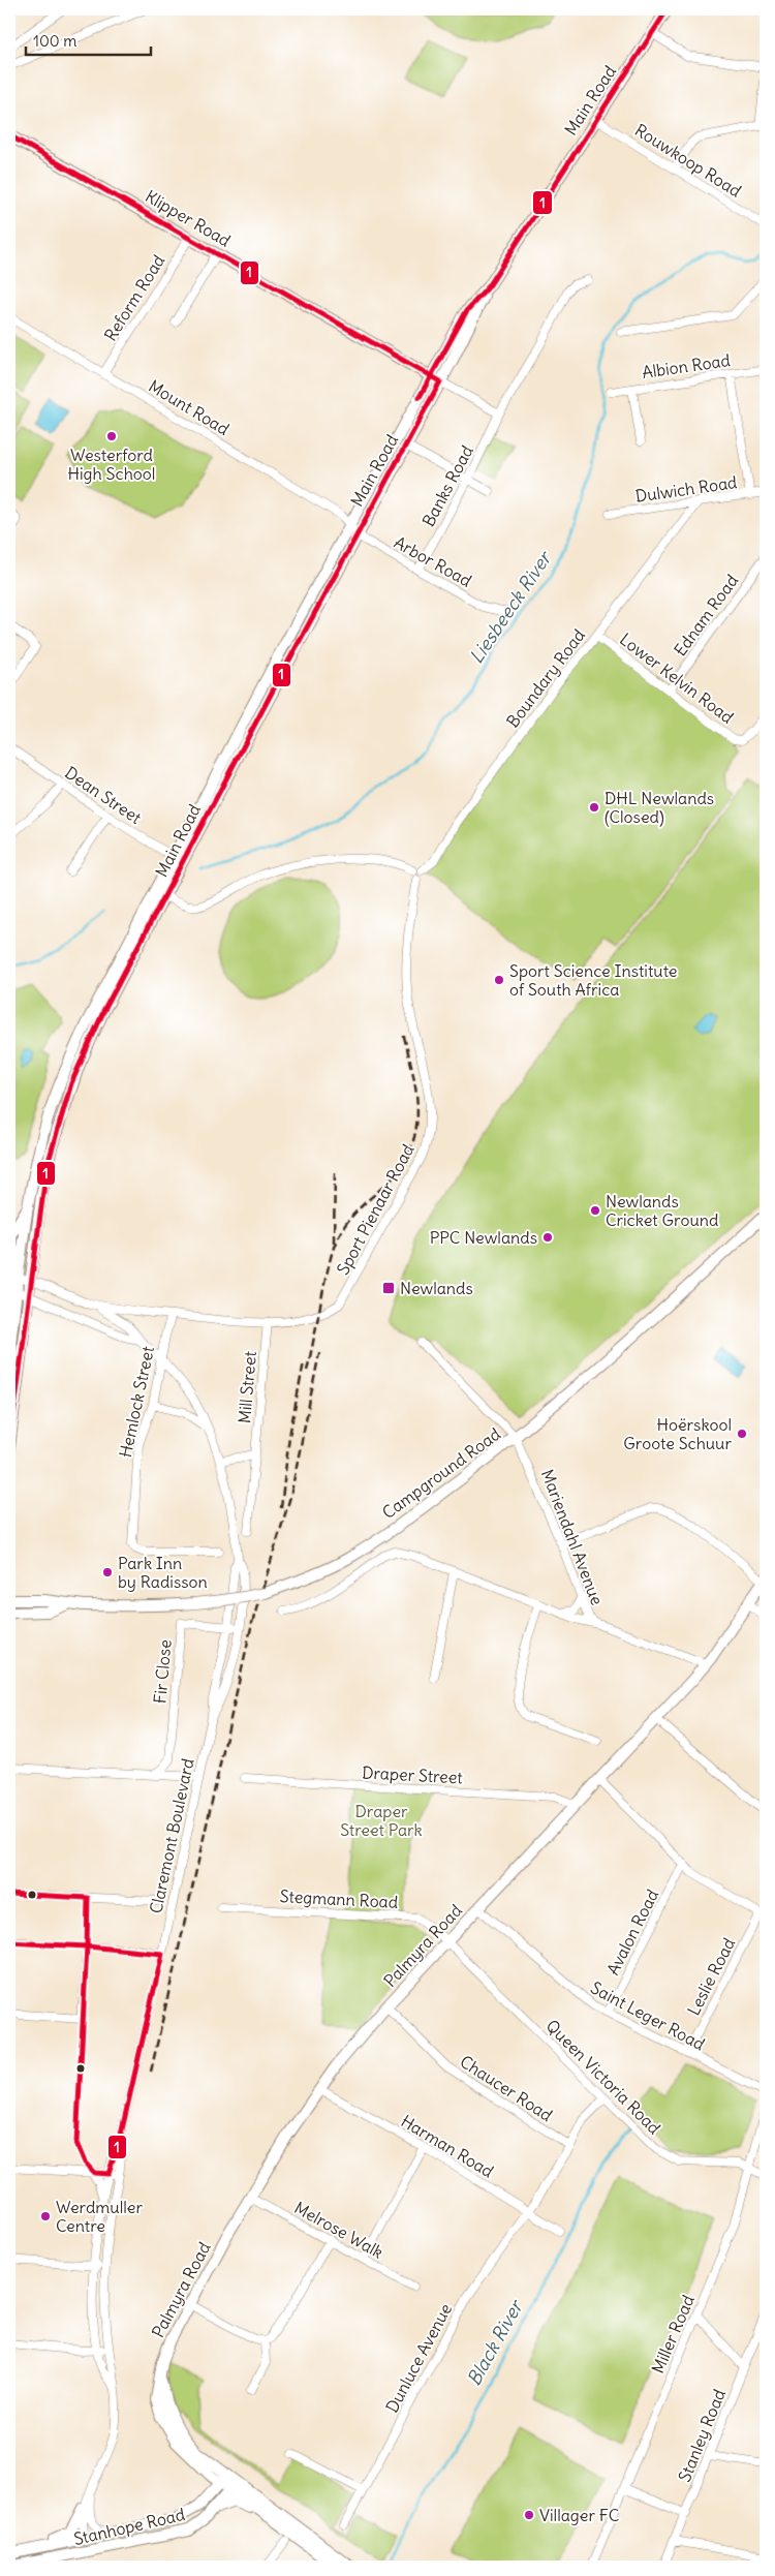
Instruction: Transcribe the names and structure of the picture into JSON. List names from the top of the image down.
{
  "streets": {
    "main road": [
      "Main Road",
      "Klipper Road",
      "Campground Road",
      "Palmyra Road",
      "Stanhope Road"
    ],
    "street": [
      "Rouwkoop Road",
      "Reform Road",
      "Albion Road",
      "Mount Road",
      "Banks Road",
      "Dulwich Road",
      "Arbor Road",
      "Ednam Road",
      "Boundary Road",
      "Lower Kelvin Road",
      "Dean Street",
      "Sport Pienaar Road",
      "Mill Street",
      "Hemlock Street",
      "Mariendahl Avenue",
      "Fir Close",
      "Draper Street",
      "Claremont Boulevard",
      "Stegmann Road",
      "Avalon Road",
      "Leslie Road",
      "Saint Leger Road",
      "Queen Victoria Road",
      "Chaucer Road",
      "Harman Road",
      "Melrose Walk",
      "Miller Road",
      "Dunluce Avenue",
      "Stanley Road"
    ]
  },
  "crossings": [
    ["Main Road", "Rouwkoop Road"],
    ["Main Road", "Klipper Road"],
    ["Main Road", "Mount Road"],
    ["Main Road", "Arbor Road"],
    ["Main Road", "Dean Street"],
    ["Main Road", "Claremont Boulevard"],
    ["Klipper Road", "Reform Road"],
    ["Reform Road", "Mount Road"],
    ["Mount Road", "Arbor Road"],
    ["Banks Road", "Arbor Road"],
    ["Dulwich Road", "Boundary Road"],
    ["Ednam Road", "Lower Kelvin Road"],
    ["Boundary Road", "Lower Kelvin Road"],
    ["Boundary Road", "Sport Pienaar Road"],
    ["Sport Pienaar Road", "Mill Street"],
    ["Hemlock Street", "Claremont Boulevard"],
    ["Campground Road", "Mariendahl Avenue"],
    ["Mariendahl Avenue", "Palmyra Road"],
    ["Fir Close", "Claremont Boulevard"],
    ["Draper Street", "Palmyra Road"],
    ["Stegmann Road", "Palmyra Road"],
    ["Stegmann Road", "Queen Victoria Road"],
    ["Avalon Road", "Saint Leger Road"],
    ["Palmyra Road", "Saint Leger Road"],
    ["Palmyra Road", "Queen Victoria Road"],
    ["Palmyra Road", "Chaucer Road"],
    ["Palmyra Road", "Harman Road"],
    ["Palmyra Road", "Melrose Walk"],
    ["Palmyra Road", "Stanhope Road"],
    ["Leslie Road", "Saint Leger Road"],
    ["Queen Victoria Road", "Miller Road"],
    ["Queen Victoria Road", "Dunluce Avenue"],
    ["Chaucer Road", "Dunluce Avenue"],
    ["Harman Road", "Dunluce Avenue"]
  ],
  "water": ["Liesbeeck River", "Black River"],
  "parks": ["Draper Street Park"],
  "places": {
    "other": [
      "Westerford High School",
      "DHL Newlands (Closed)",
      "Sport Science Institute of South Africa",
      "Newlands Cricket Ground",
      "PPC Newlands",
      "Hoërskool Groote Schuur",
      "Park Inn by Radisson",
      "Werdmuller Centre",
      "Villager FC"
    ],
    "transit": ["Newlands"]
  },
  "lines": ["transit line 1"],
  "scale_bar": "100 m"
}
